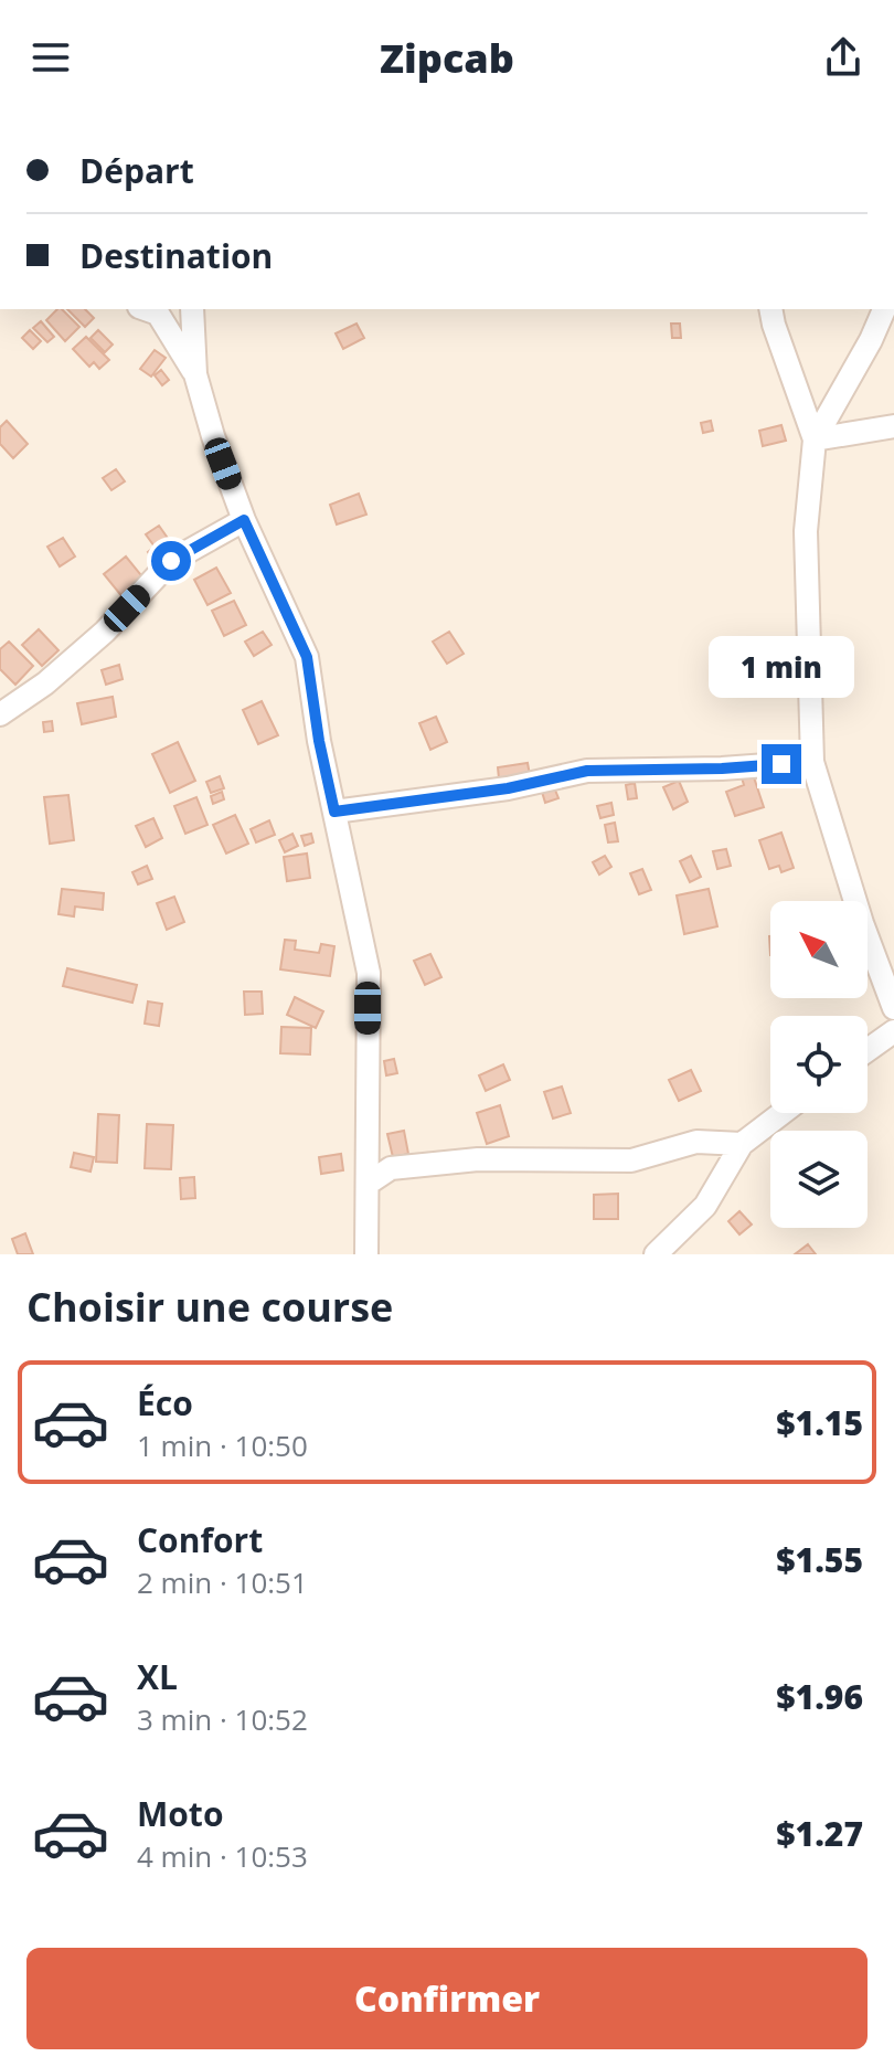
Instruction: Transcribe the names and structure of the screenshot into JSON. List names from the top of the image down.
{
  "north": "top left",
  "page": {
    "header": "Zipcab",
    "banner": ["Départ", "Destination"],
    "bubble": "1 min",
    "heading": "Choisir une course",
    "list": [
      {
        "name": "Éco",
        "note": "1 min · 10:50",
        "value": "$1.15"
      },
      {
        "name": "Confort",
        "note": "2 min · 10:51",
        "value": "$1.55"
      },
      {
        "name": "XL",
        "note": "3 min · 10:52",
        "value": "$1.96"
      },
      {
        "name": "Moto",
        "note": "4 min · 10:53",
        "value": "$1.27"
      }
    ],
    "buttons": "Confirmer"
  }
}
